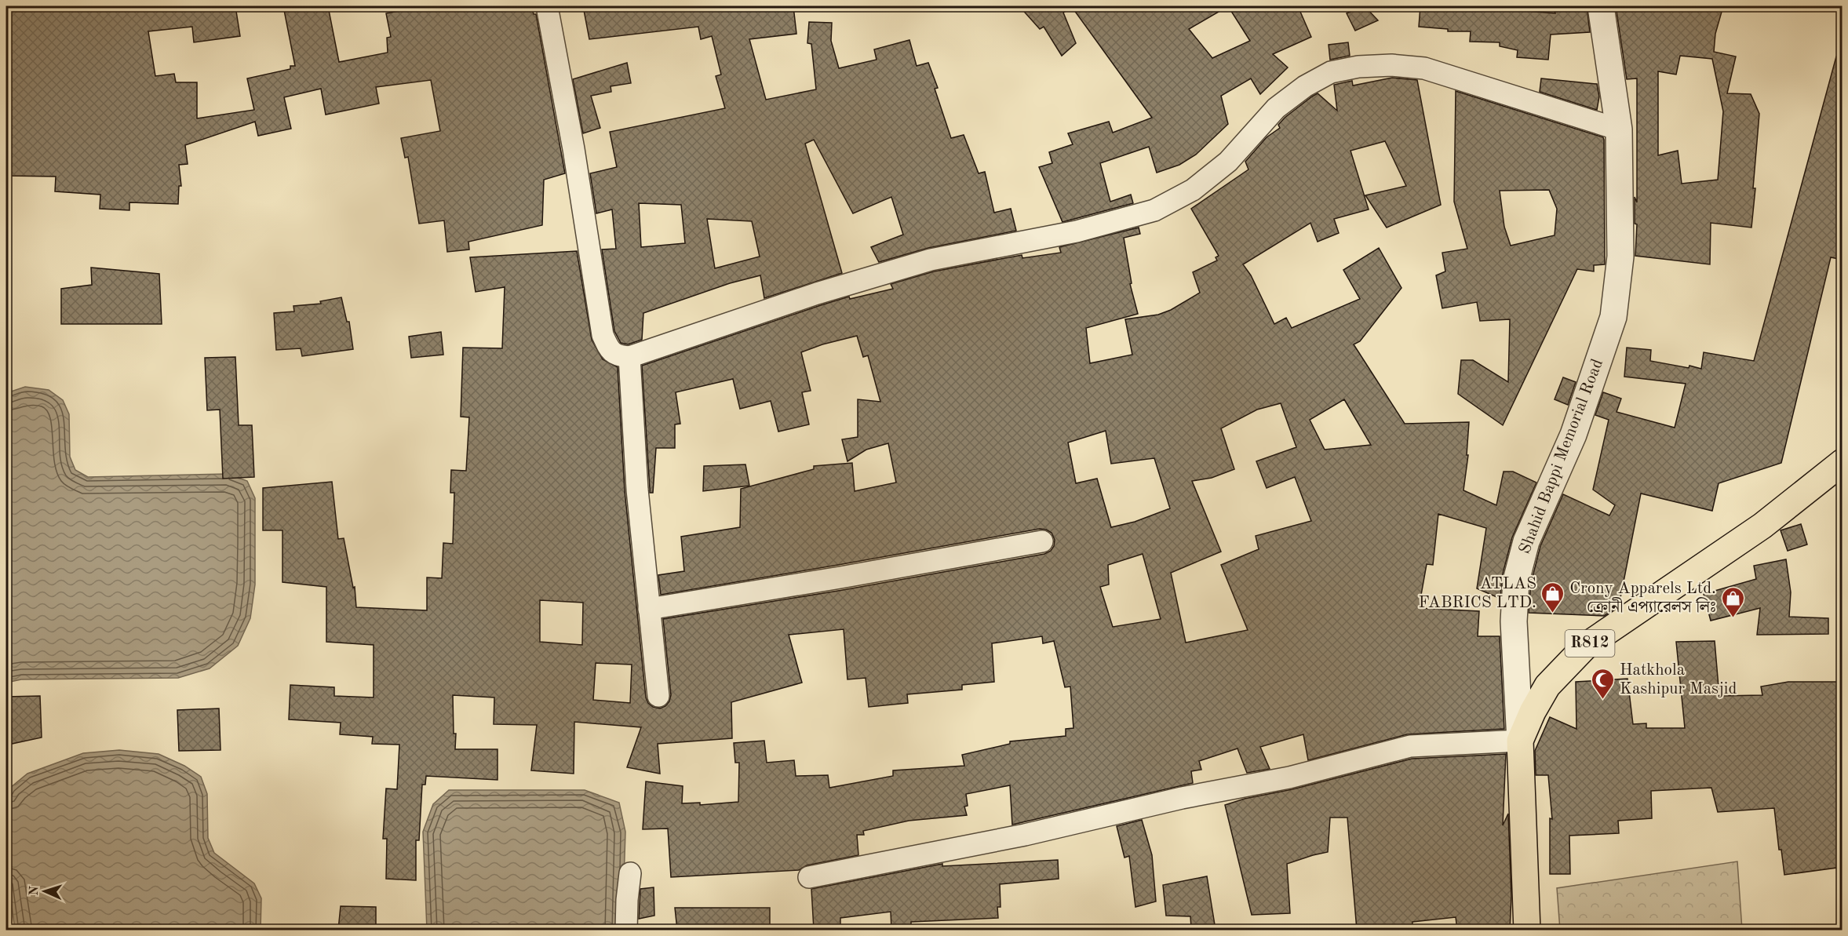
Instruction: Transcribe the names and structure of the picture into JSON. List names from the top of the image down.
{
  "streets": {
    "main road": ["R812"],
    "street": ["Shahid Bappi Memorial Road"]
  },
  "crossings": [
    ["Shahid Bappi Memorial Road", "R812"]
  ],
  "places": {
    "shop": ["ATLAS FABRICS LTD.", "Crony Apparels Ltd. ক্রোনী এপ্যারেলস লিঃ"],
    "mosque": ["Hatkhola Kashipur Masjid"]
  },
  "north": "left"
}
